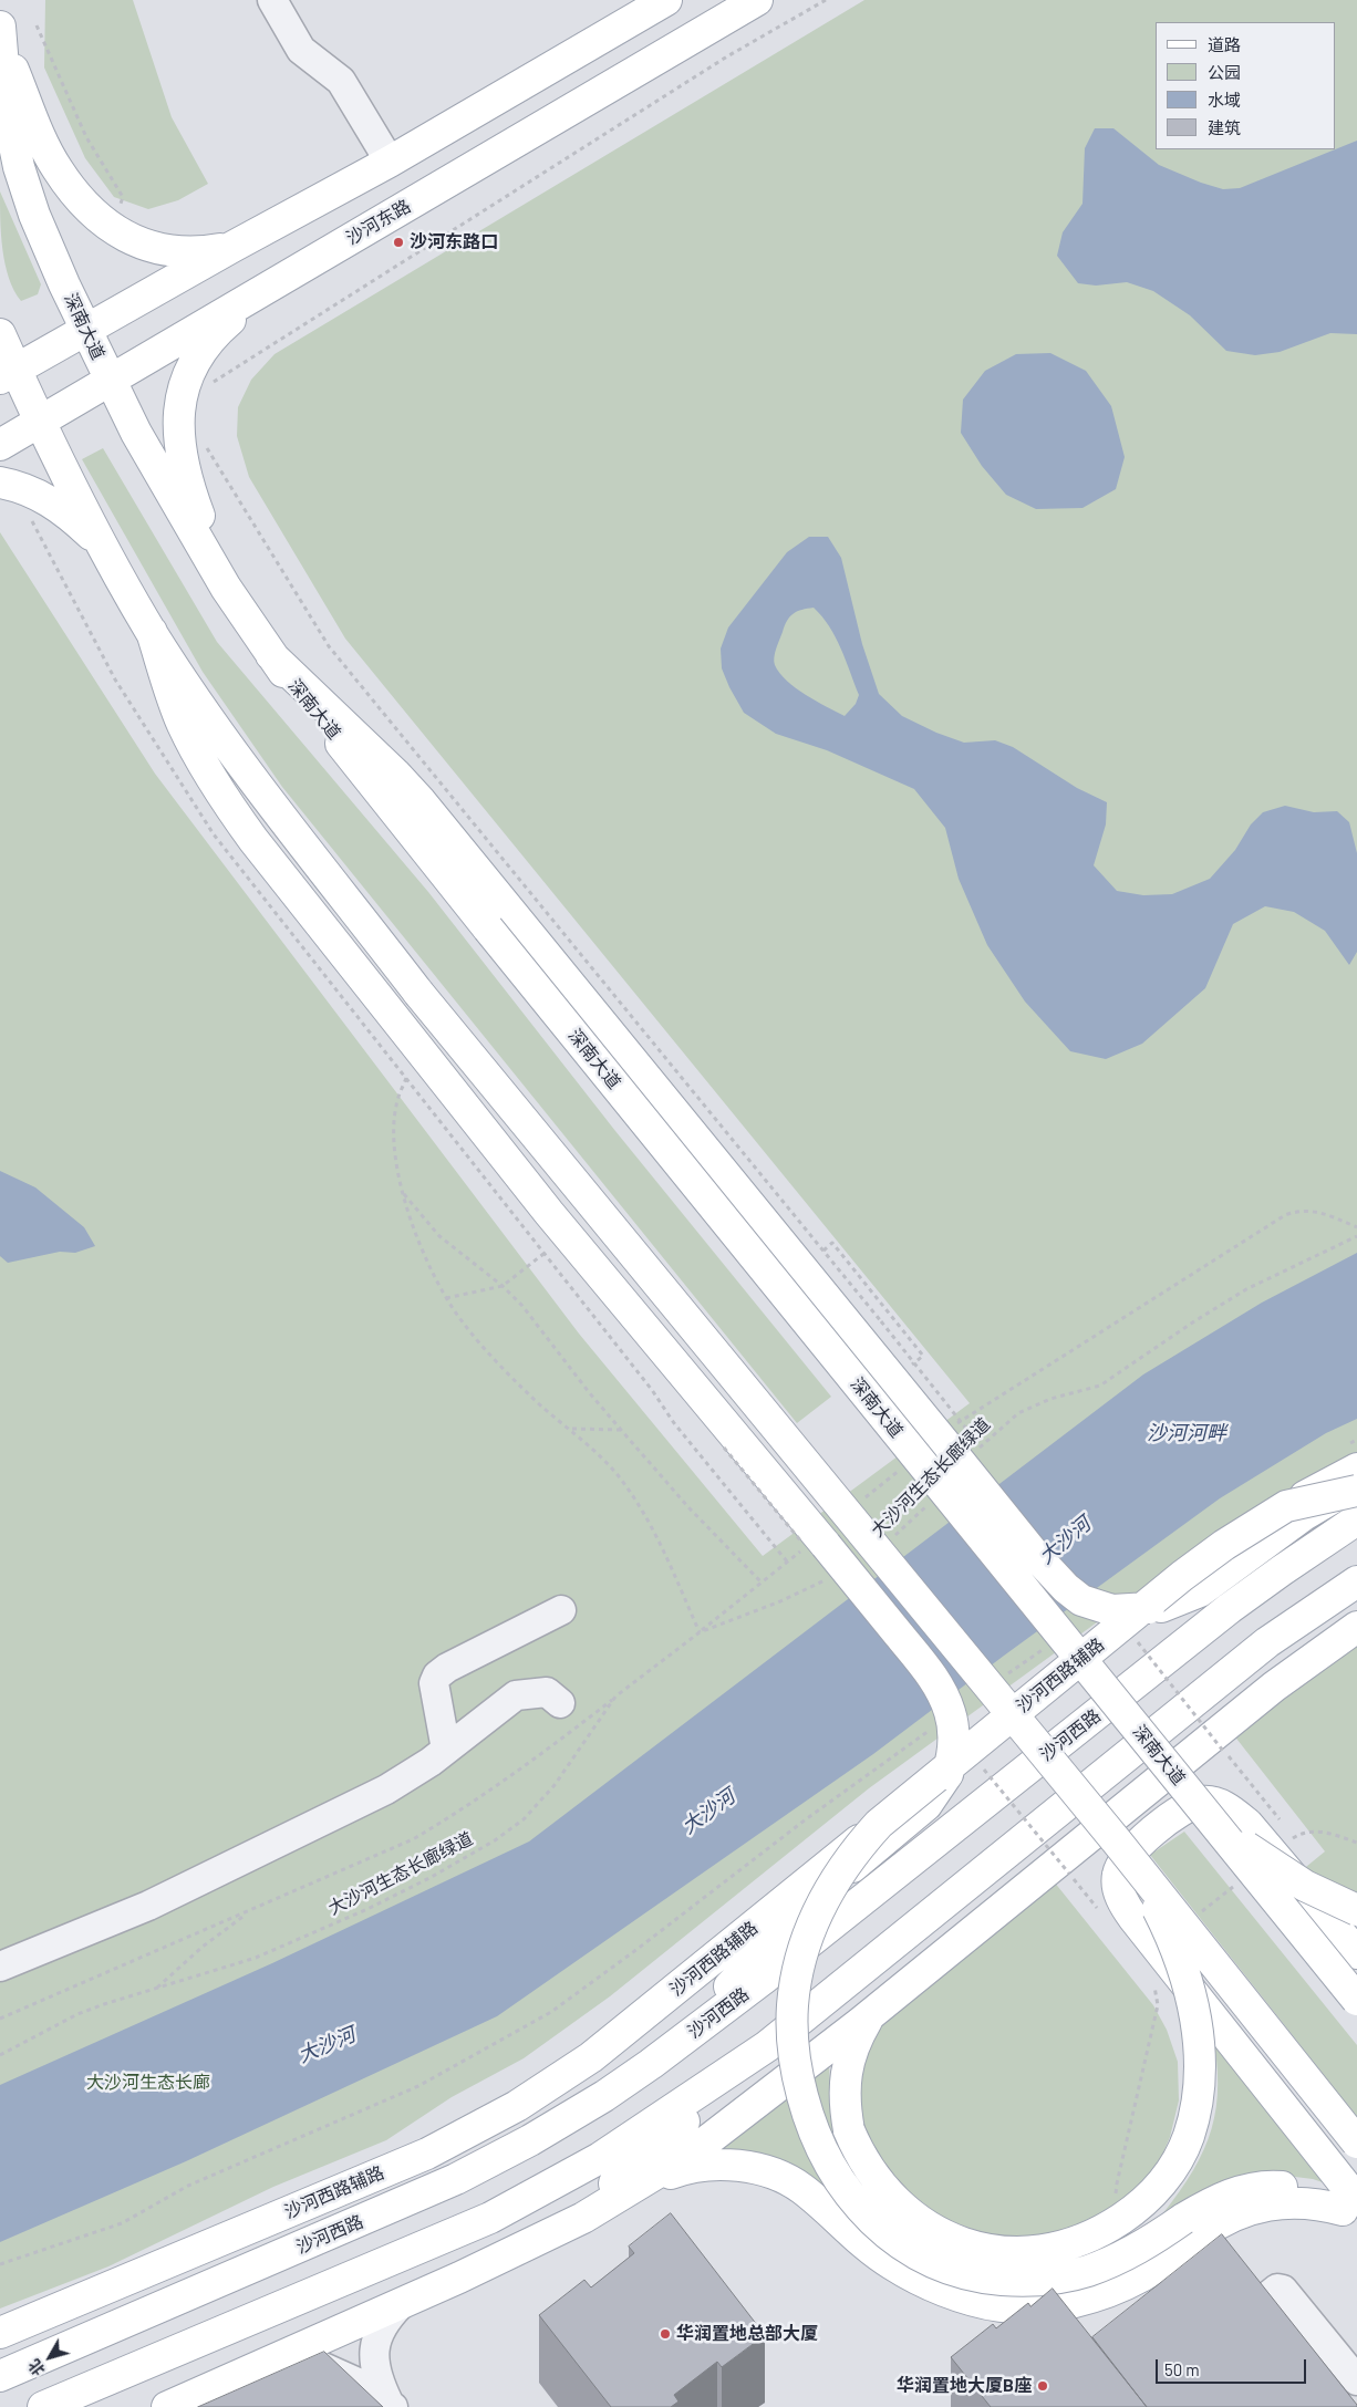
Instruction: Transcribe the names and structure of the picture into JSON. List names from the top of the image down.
{
  "streets": {
    "main road": [
      "沙河东路",
      "深南大道",
      "沙河西路辅路",
      "沙河西路"
    ],
    "path": ["大沙河生态长廊绿道"]
  },
  "crossings": [
    ["沙河东路", "深南大道"]
  ],
  "water": ["沙河河畔", "大沙河"],
  "parks": ["大沙河生态长廊"],
  "places": ["沙河东路口", "华润置地总部大厦", "华润置地大厦B座"],
  "legend": [
    "道路",
    "公园",
    "水域",
    "建筑"
  ],
  "scale_bar": "50 m",
  "north": "bottom left"
}
